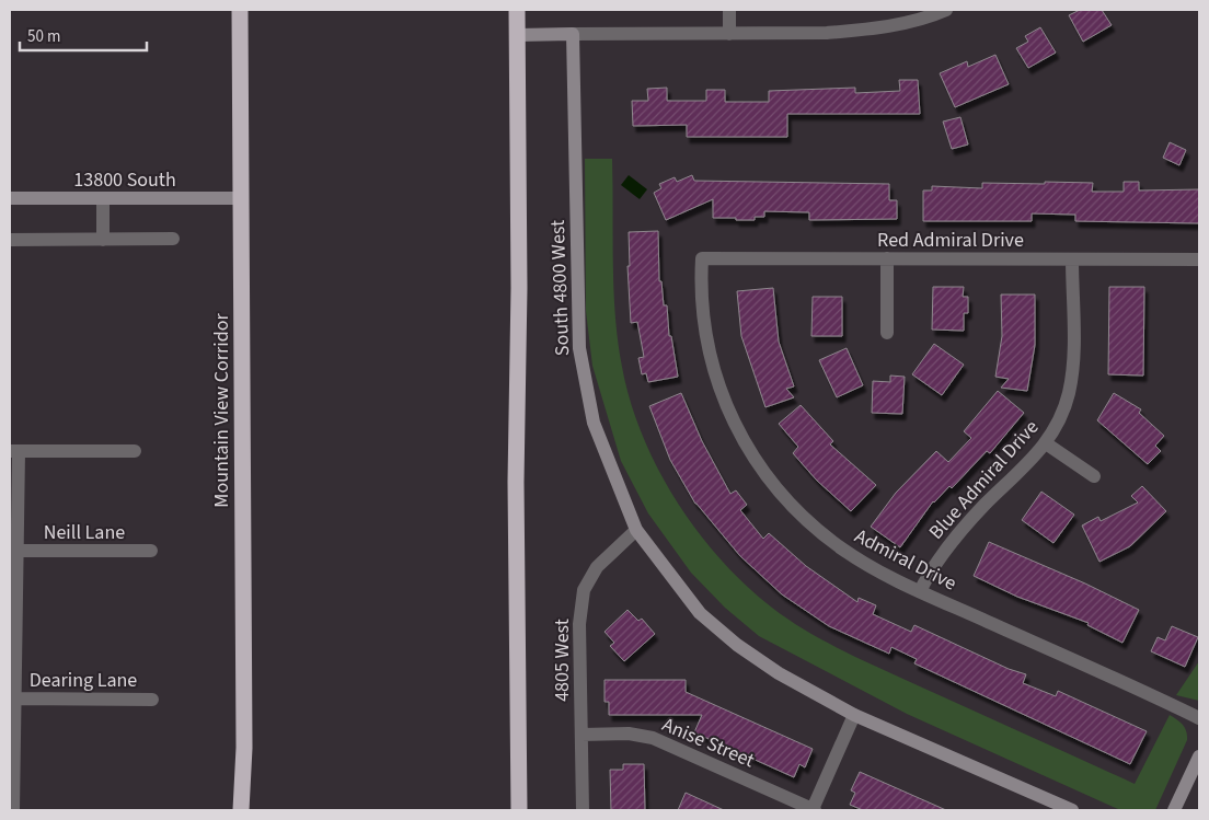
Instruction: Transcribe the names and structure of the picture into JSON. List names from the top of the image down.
{
  "streets": {
    "highway": ["Mountain View Corridor"],
    "street": [
      "13800 South",
      "Red Admiral Drive",
      "South 4800 West",
      "Blue Admiral Drive",
      "Neill Lane",
      "Admiral Drive",
      "4805 West",
      "Dearing Lane",
      "Anise Street"
    ]
  },
  "crossings": [
    ["13800 South", "Mountain View Corridor"],
    ["Red Admiral Drive", "Blue Admiral Drive"],
    ["Red Admiral Drive", "Admiral Drive"],
    ["South 4800 West", "4805 West"],
    ["Blue Admiral Drive", "Admiral Drive"],
    ["4805 West", "Anise Street"]
  ],
  "scale_bar": "50 m"
}
